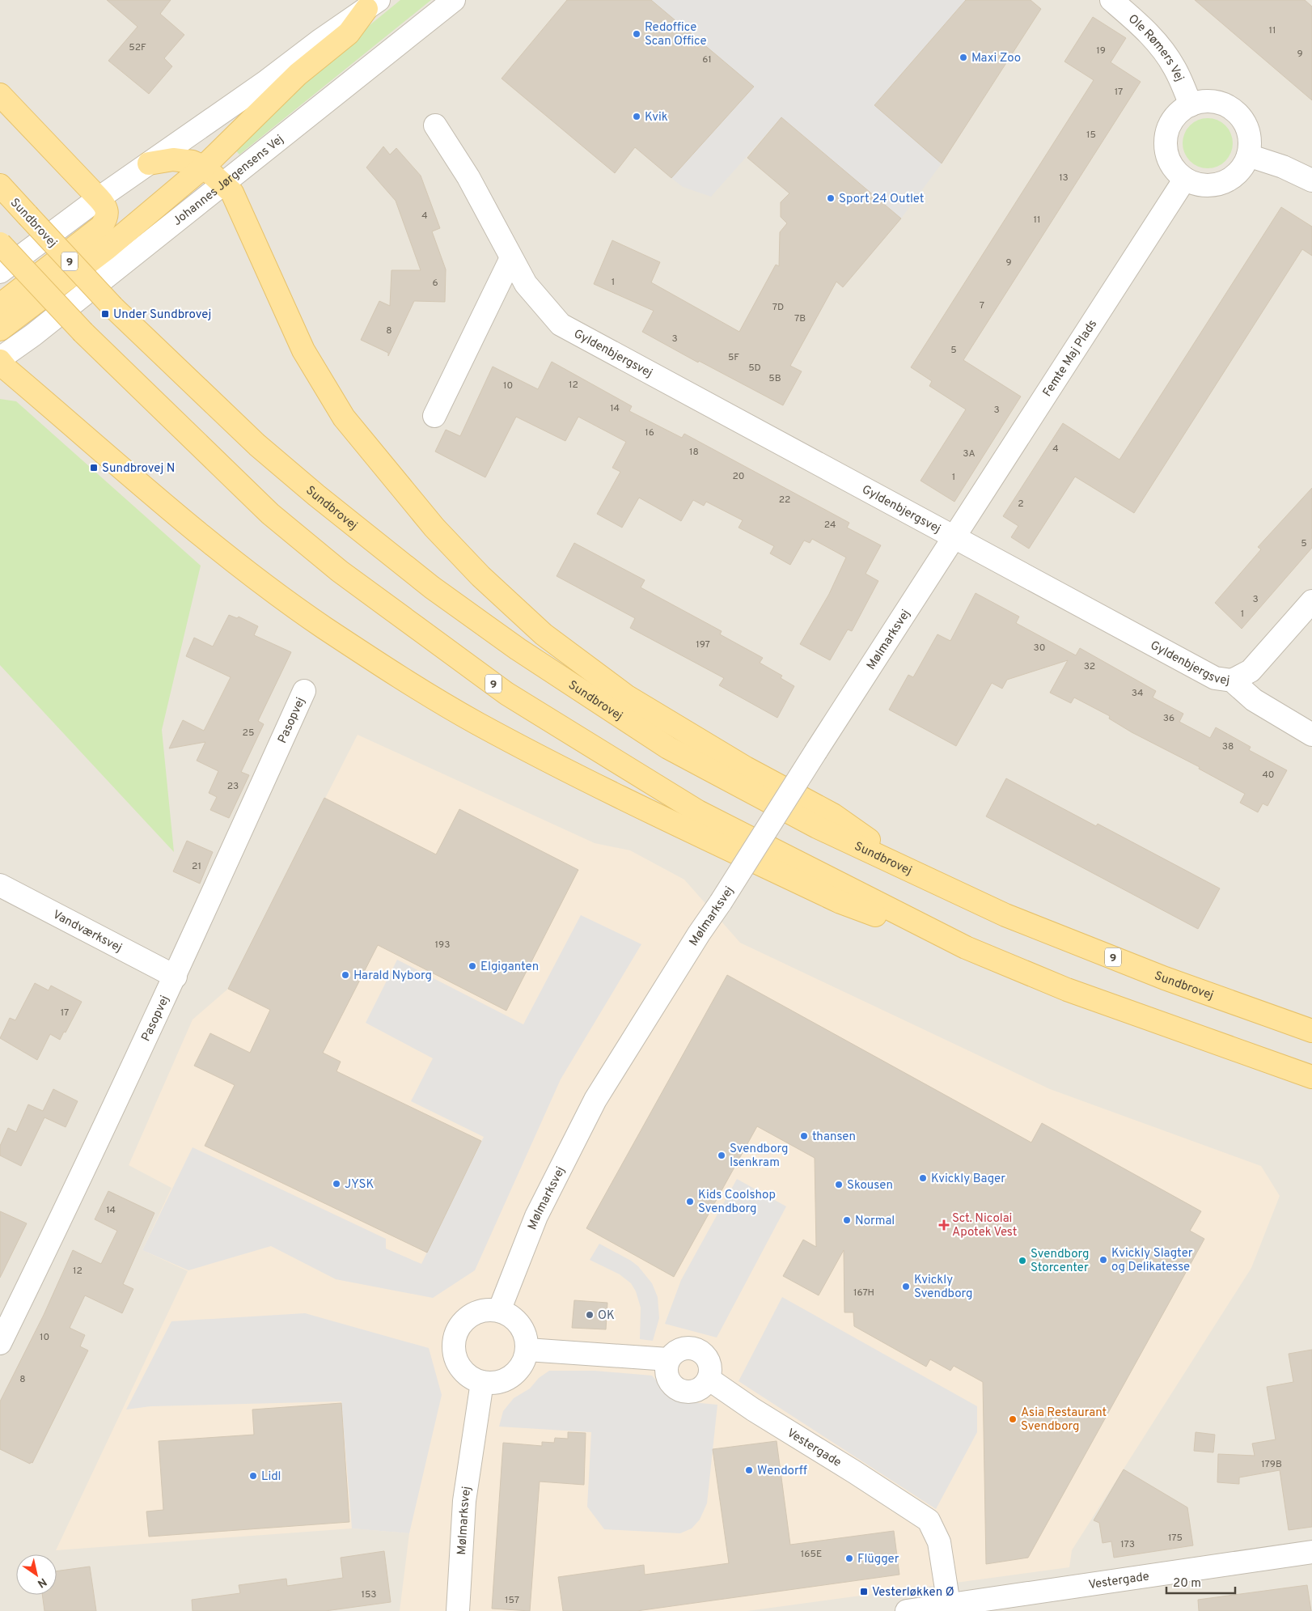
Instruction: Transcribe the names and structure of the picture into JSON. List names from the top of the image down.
{
  "streets": {
    "main road": ["Sundbrovej", "9"],
    "street": [
      "Ole Rømers Vej",
      "Johannes Jørgensens Vej",
      "Gyldenbjergsvej",
      "Femte Maj Plads",
      "Mølmarksvej",
      "Pasopvej",
      "Vandværksvej",
      "Vestergade"
    ]
  },
  "crossings": [
    ["Ole Rømers Vej", "Femte Maj Plads"],
    ["Gyldenbjergsvej", "Femte Maj Plads"],
    ["Gyldenbjergsvej", "Mølmarksvej"],
    ["Femte Maj Plads", "Mølmarksvej"],
    ["Pasopvej", "Vandværksvej"]
  ],
  "places": {
    "other": [
      "Redoffice Scan Office",
      "Maxi Zoo",
      "Kvik",
      "Sport 24 Outlet",
      "Elgiganten",
      "Harald Nyborg",
      "thansen",
      "Svendborg Isenkram",
      "Kvickly Bager",
      "JYSK",
      "Skousen",
      "Kids Coolshop Svendborg",
      "Normal",
      "Kvickly Slagter og Delikatesse",
      "Svendborg Storcenter",
      "Kvickly Svendborg",
      "OK",
      "Asia Restaurant Svendborg",
      "Wendorff",
      "Lidl",
      "Flügger"
    ],
    "transit": ["Under Sundbrovej", "Sundbrovej N", "Vesterløkken Ø"],
    "health": ["Sct. Nicolai Apotek Vest"]
  },
  "house_numbers": [
    "11",
    "52F",
    "19",
    "9",
    "61",
    "17",
    "15",
    "13",
    "4",
    "11",
    "9",
    "1",
    "6",
    "7",
    "7D",
    "7B",
    "8",
    "3",
    "5",
    "5F",
    "5D",
    "5B",
    "12",
    "10",
    "14",
    "3",
    "16",
    "4",
    "18",
    "3A",
    "20",
    "1",
    "22",
    "2",
    "24",
    "5",
    "3",
    "1",
    "197",
    "30",
    "32",
    "34",
    "36",
    "25",
    "38",
    "40",
    "23",
    "21",
    "193",
    "17",
    "14",
    "12",
    "167H",
    "10",
    "8",
    "179B",
    "175",
    "173",
    "165E",
    "153",
    "157"
  ],
  "scale_bar": "20 m",
  "north": "bottom right"
}
